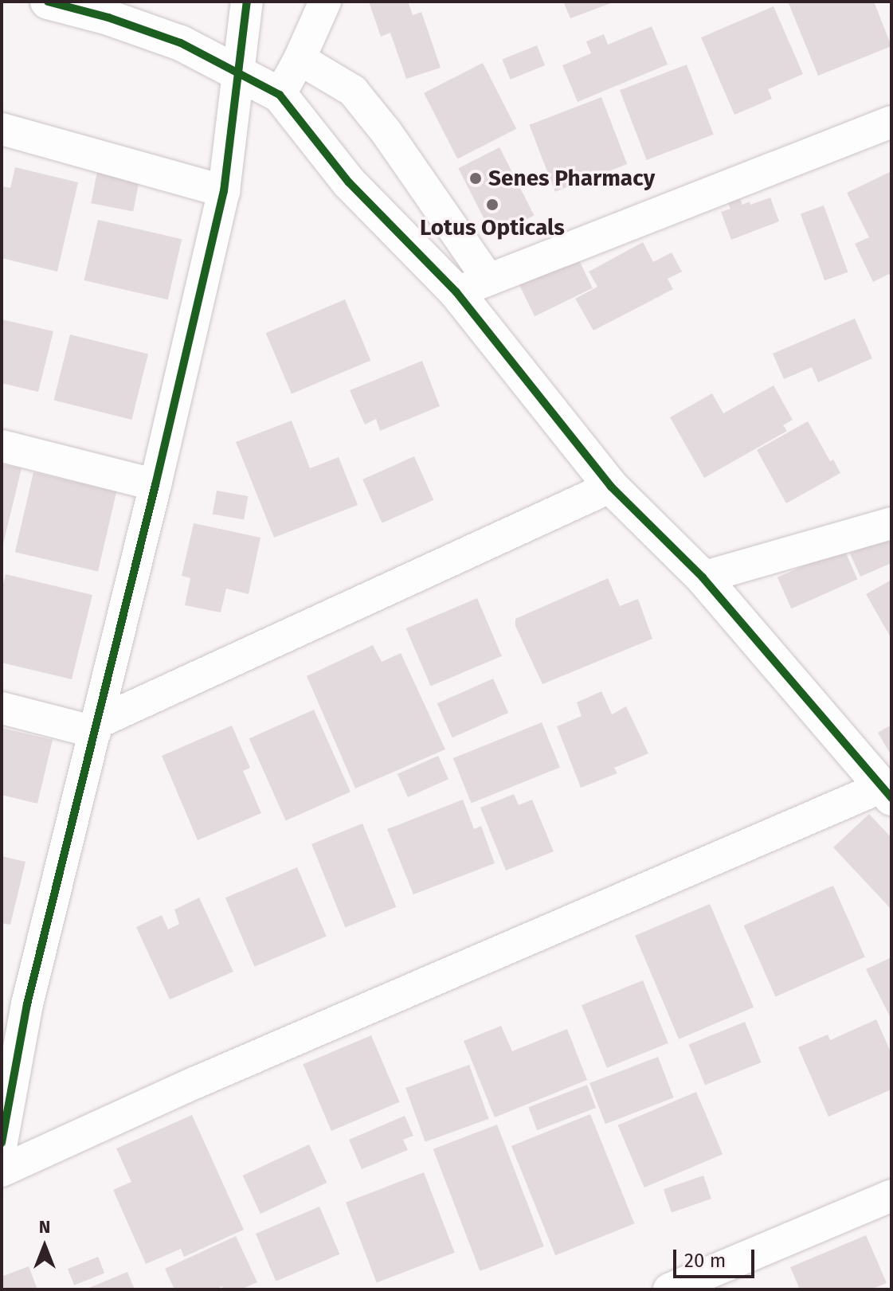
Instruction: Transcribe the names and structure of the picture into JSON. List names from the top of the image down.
{
  "places": ["Senes Pharmacy", "Lotus Opticals"],
  "scale_bar": "20 m",
  "north": "top"
}
